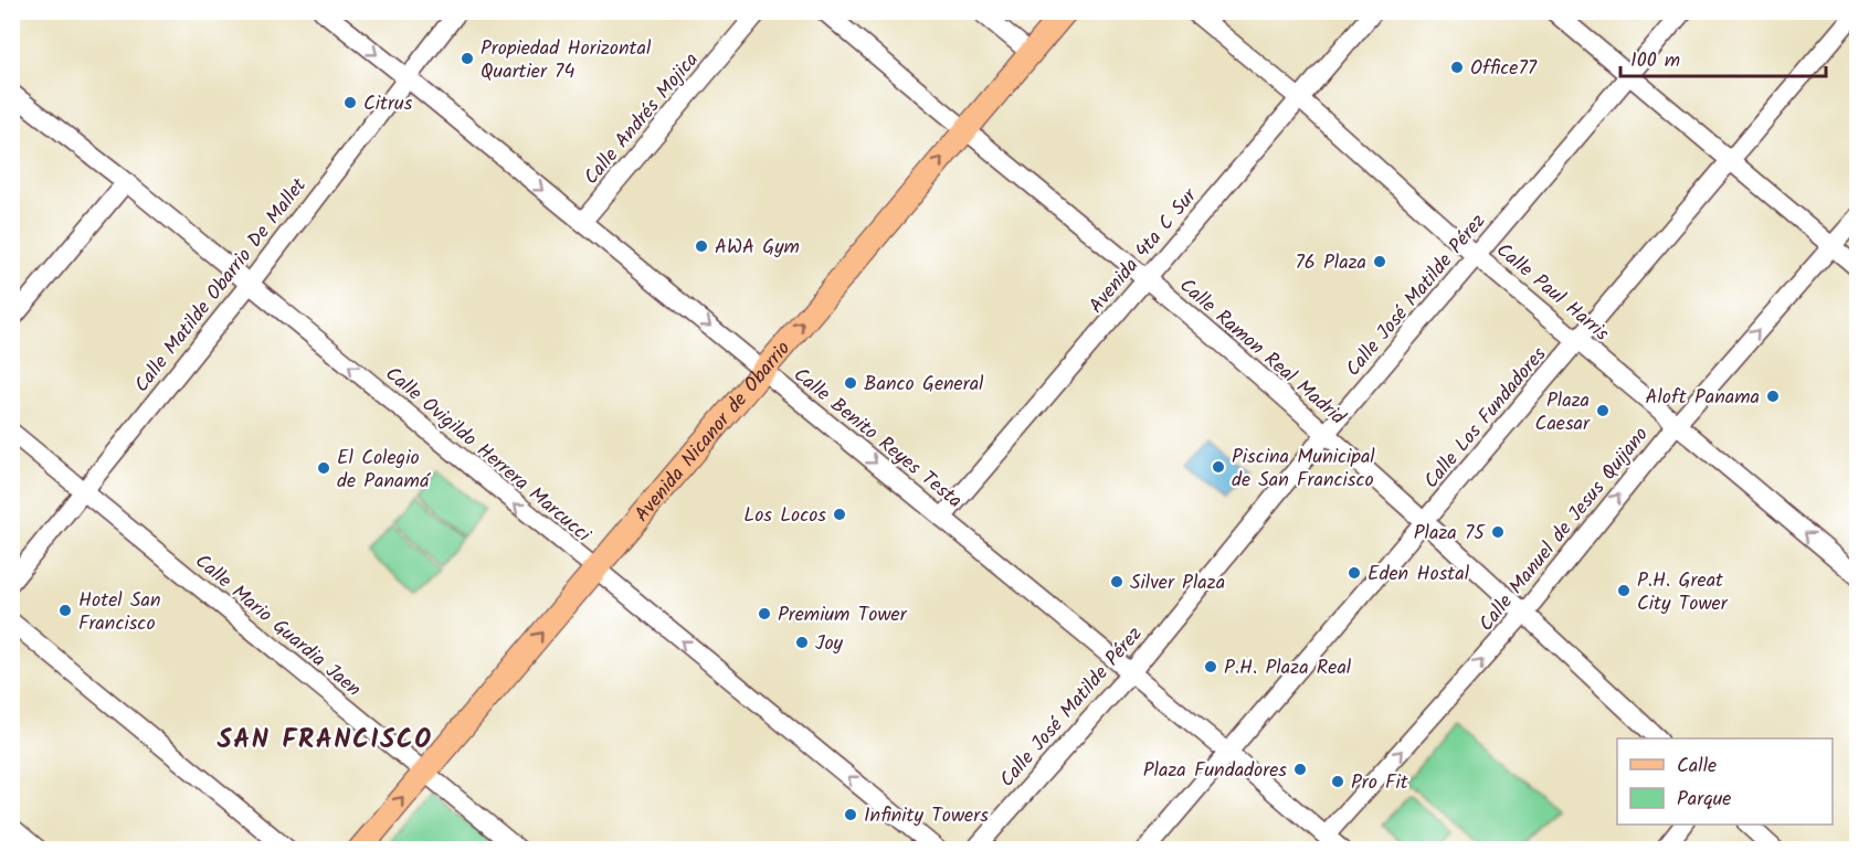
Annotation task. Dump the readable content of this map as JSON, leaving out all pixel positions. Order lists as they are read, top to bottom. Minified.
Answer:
{"streets":{"main road":["Avenida Nicanor de Obarrio"],"street":["Calle Andrés Mojica","Avenida 4ta C Sur","Calle Matilde Obarrio De Mallet","Calle Paul Harris","Calle José Matilde Pérez","Calle Ramon Real Madrid","Calle Los Fundadores","Calle Benito Reyes Testa","Calle Ovigildo Herrera Marcucci","Calle Manuel de Jesus Quijano","Calle Mario Guardia Jaen"]},"crossings":[["Calle Andrés Mojica","Calle Benito Reyes Testa"],["Avenida 4ta C Sur","Calle Paul Harris"],["Avenida 4ta C Sur","Calle Ramon Real Madrid"],["Avenida 4ta C Sur","Calle Benito Reyes Testa"],["Calle Matilde Obarrio De Mallet","Calle Benito Reyes Testa"],["Calle Matilde Obarrio De Mallet","Calle Ovigildo Herrera Marcucci"],["Calle Matilde Obarrio De Mallet","Calle Mario Guardia Jaen"],["Calle Paul Harris","Calle José Matilde Pérez"],["Calle Paul Harris","Calle Los Fundadores"],["Calle Paul Harris","Calle Manuel de Jesus Quijano"],["Calle José Matilde Pérez","Calle Ramon Real Madrid"],["Calle José Matilde Pérez","Calle Benito Reyes Testa"],["Calle Ramon Real Madrid","Calle Los Fundadores"],["Calle Ramon Real Madrid","Avenida Nicanor de Obarrio"],["Calle Ramon Real Madrid","Calle Manuel de Jesus Quijano"],["Calle Los Fundadores","Calle Benito Reyes Testa"],["Avenida Nicanor de Obarrio","Calle Benito Reyes Testa"],["Avenida Nicanor de Obarrio","Calle Ovigildo Herrera Marcucci"],["Avenida Nicanor de Obarrio","Calle Mario Guardia Jaen"],["Calle Benito Reyes Testa","Calle Manuel de Jesus Quijano"]],"one_way":["Avenida Nicanor de Obarrio","Calle Benito Reyes Testa","Calle Ovigildo Herrera Marcucci","Calle Manuel de Jesus Quijano"],"districts":["SAN FRANCISCO"],"places":["Propiedad Horizontal Quartier 74","Office77","Citrus","AWA Gym","76 Plaza","Banco General","Aloft Panama","Plaza Caesar","Piscina Municipal de San Francisco","El Colegio de Panamá","Los Locos","Plaza 75","Eden Hostal","Silver Plaza","P.H. Great City Tower","Hotel San Francisco","Premium Tower","Joy","P.H. Plaza Real","Plaza Fundadores","Pro Fit","Infinity Towers"],"legend":["Calle","Parque"],"scale_bar":"100 m"}
